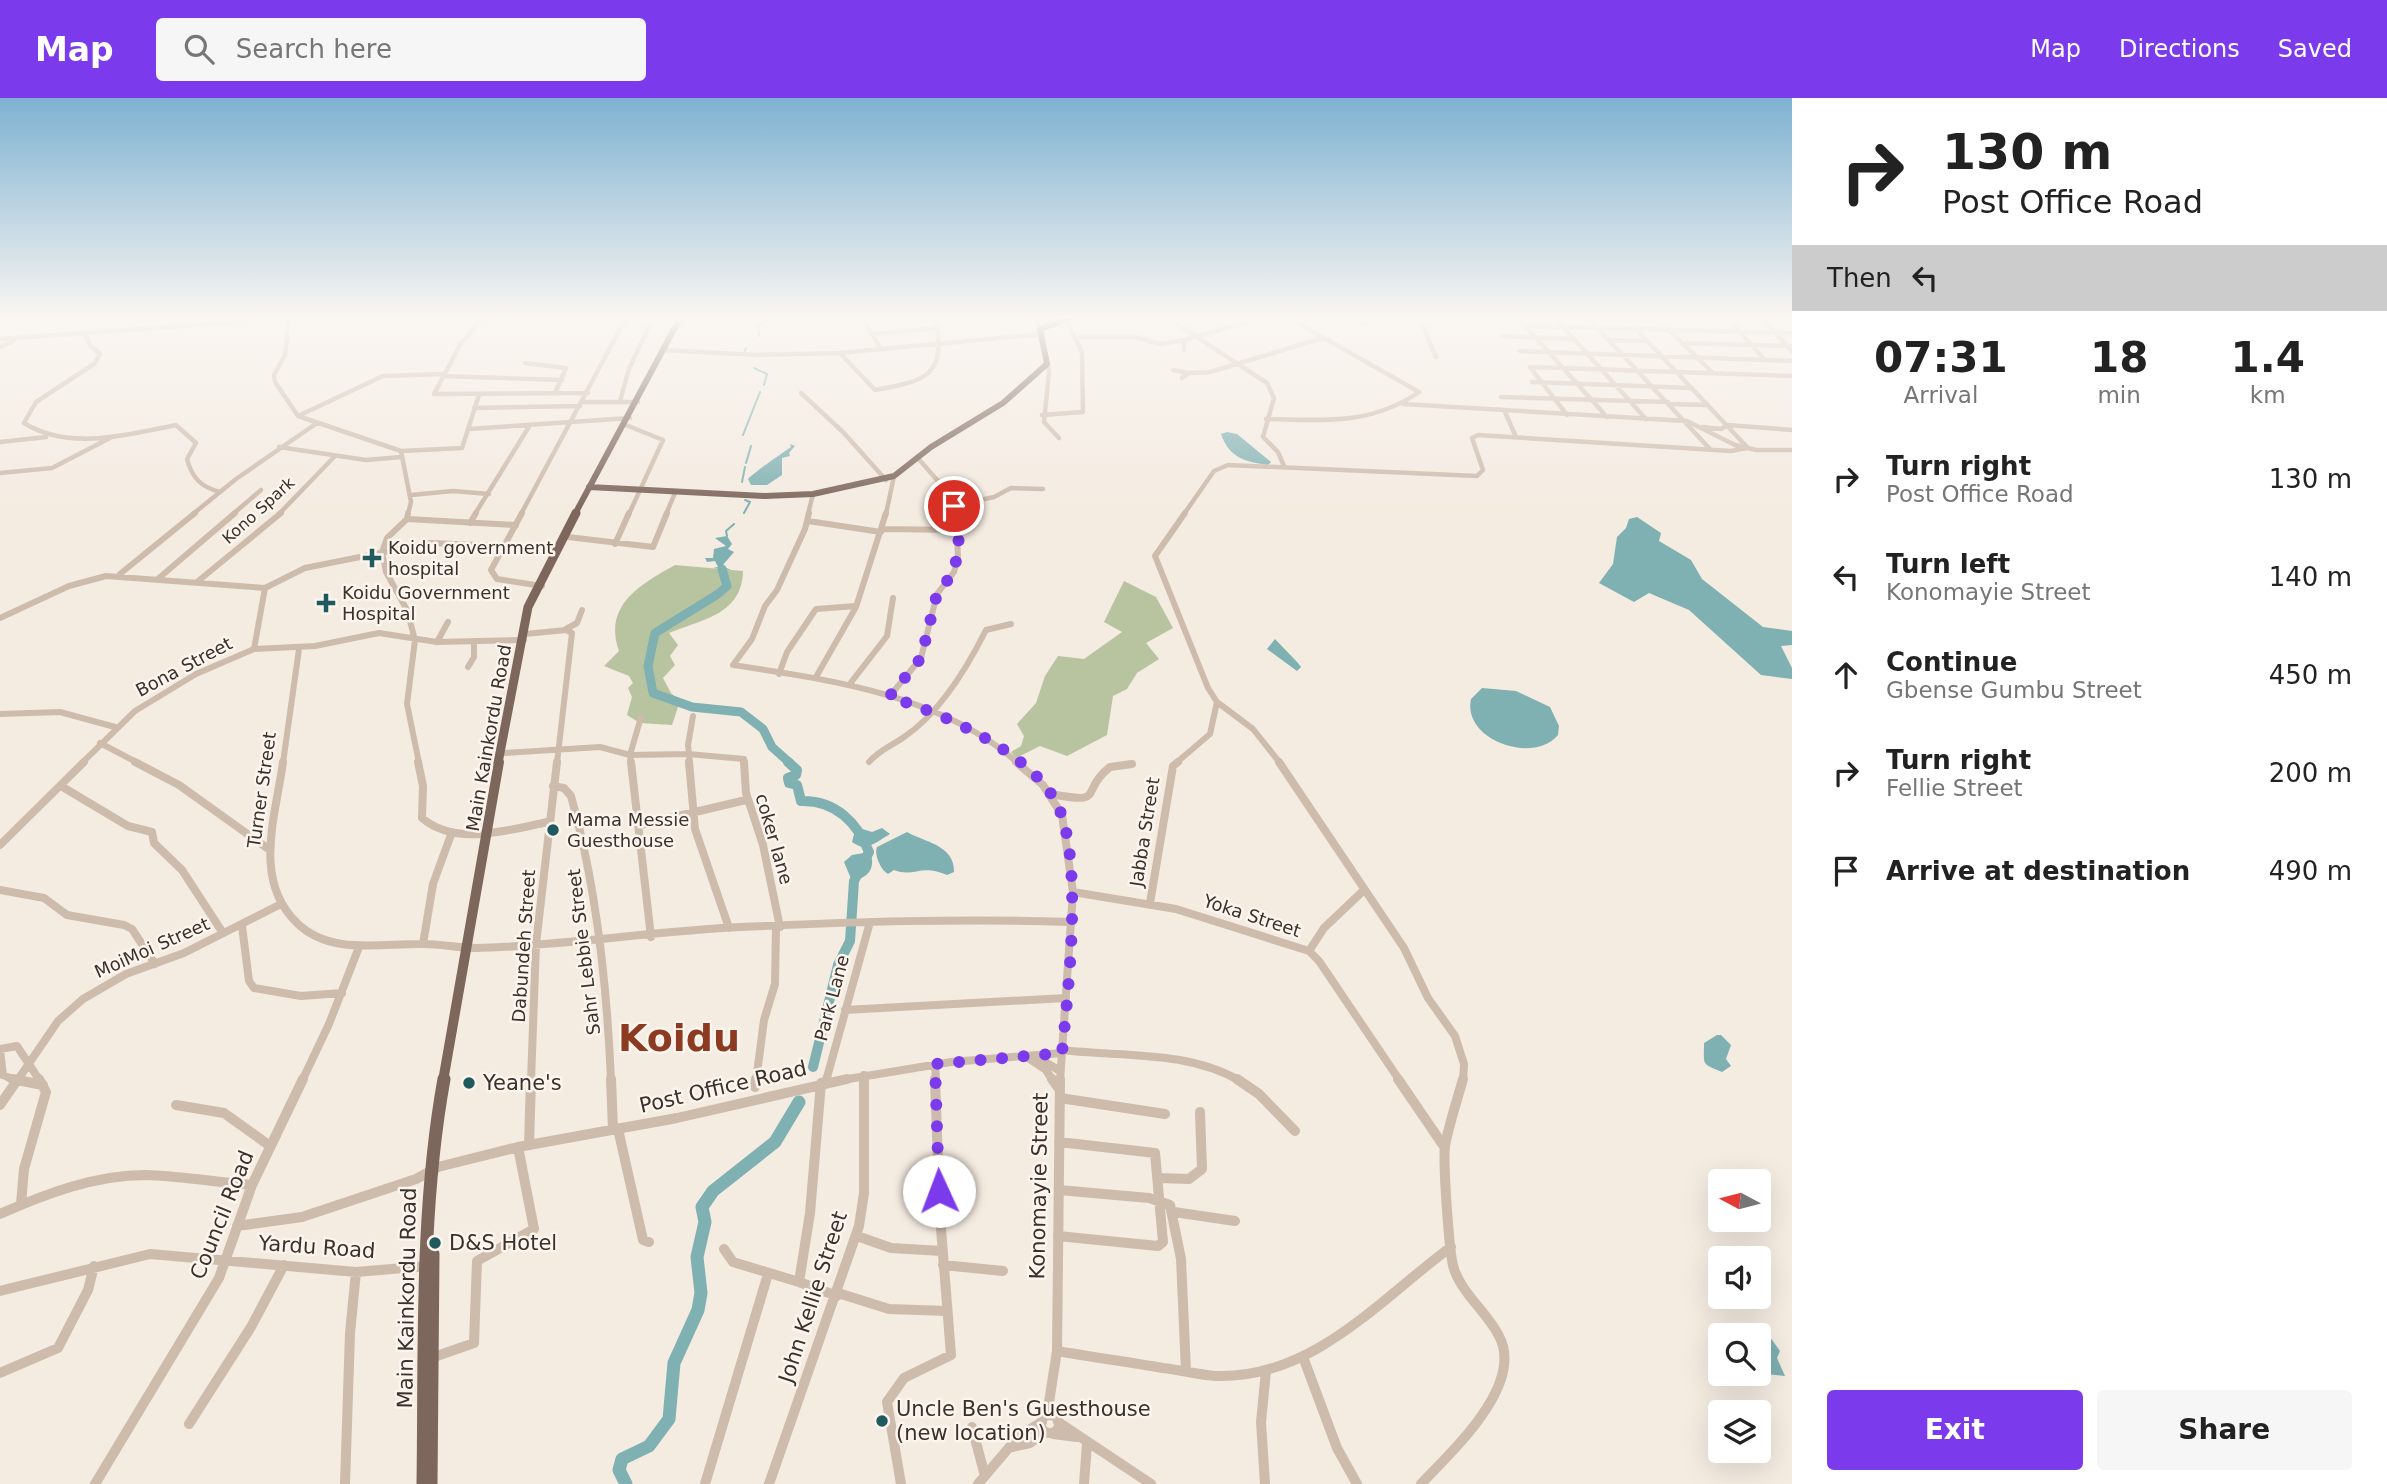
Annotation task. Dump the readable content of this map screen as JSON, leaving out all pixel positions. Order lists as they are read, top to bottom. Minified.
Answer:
{"streets":{"main road":["Main Kainkordu Road"],"street":["Kono Spark","Bona Street","Turner Street","Jabba Street","coker lane","Yoka Street","Dabundeh Street","MoiMoi Street","Sahr Lebbie Street","Park Lane","Post Office Road","Konomayie Street","Council Road","Yardu Road","John Kellie Street"]},"crossings":[["Bona Street","Main Kainkordu Road"],["Bona Street","Turner Street"],["Bona Street","Dabundeh Street"],["Main Kainkordu Road","Turner Street"],["Main Kainkordu Road","Dabundeh Street"],["Main Kainkordu Road","Post Office Road"],["Main Kainkordu Road","Yardu Road"],["Turner Street","MoiMoi Street"],["Turner Street","Council Road"],["Jabba Street","Yoka Street"],["Yoka Street","Konomayie Street"],["Dabundeh Street","Sahr Lebbie Street"],["Dabundeh Street","Post Office Road"],["Sahr Lebbie Street","Post Office Road"],["Park Lane","Post Office Road"],["Post Office Road","Konomayie Street"],["Post Office Road","Council Road"],["Post Office Road","John Kellie Street"],["Council Road","Yardu Road"]],"districts":["Koidu"],"places":{"health":["Koidu government hospital","Koidu Government Hospital"],"other":["Mama Messie Guesthouse","Yeane's","D&S Hotel","Uncle Ben's Guesthouse (new location)"]},"north":"left","page":{"header":"Map","search":"Search here","nav":["Map","Directions","Saved"],"turn":["130 m","Post Office Road"],"then":"Then","eta":["07:31","Arrival","18","min","1.4","km"],"list":[{"name":"Turn right","note":"Post Office Road","value":"130 m"},{"name":"Turn left","note":"Konomayie Street","value":"140 m"},{"name":"Continue","note":"Gbense Gumbu Street","value":"450 m"},{"name":"Turn right","note":"Fellie Street","value":"200 m"},{"name":"Arrive at destination","value":"490 m"}],"buttons":["Exit","Share"]}}
